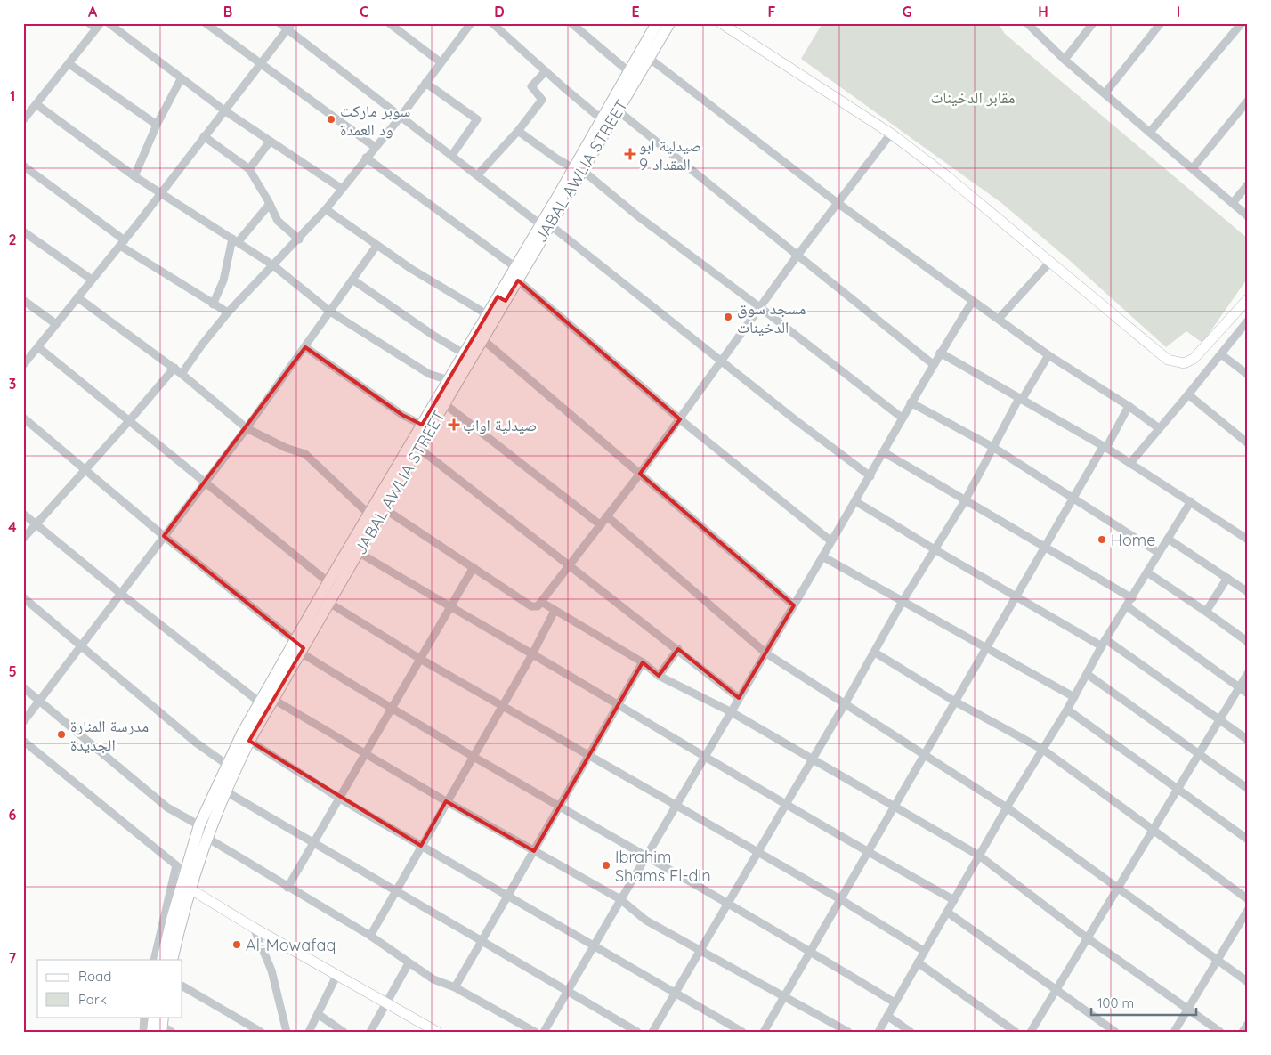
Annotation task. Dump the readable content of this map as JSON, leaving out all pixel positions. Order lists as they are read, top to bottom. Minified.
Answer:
{"streets":{"main road":["JABAL AWLIA STREET"]},"parks":["مقابر الدخينات"],"places":{"other":["سوبر ماركت ود العمدة","مسجد سوق الدخينات","Home","مدرسة المنارة الجديدة","Ibrahim Shams El-din","Al-Mowafaq"],"health":["صيدلية ابو المقداد 9","صيدلية اواب"]},"legend":["Road","Park"],"scale_bar":"100 m","grid":{"columns":["A","B","C","D","E","F","G","H","I"],"rows":["1","2","3","4","5","6","7"]}}
